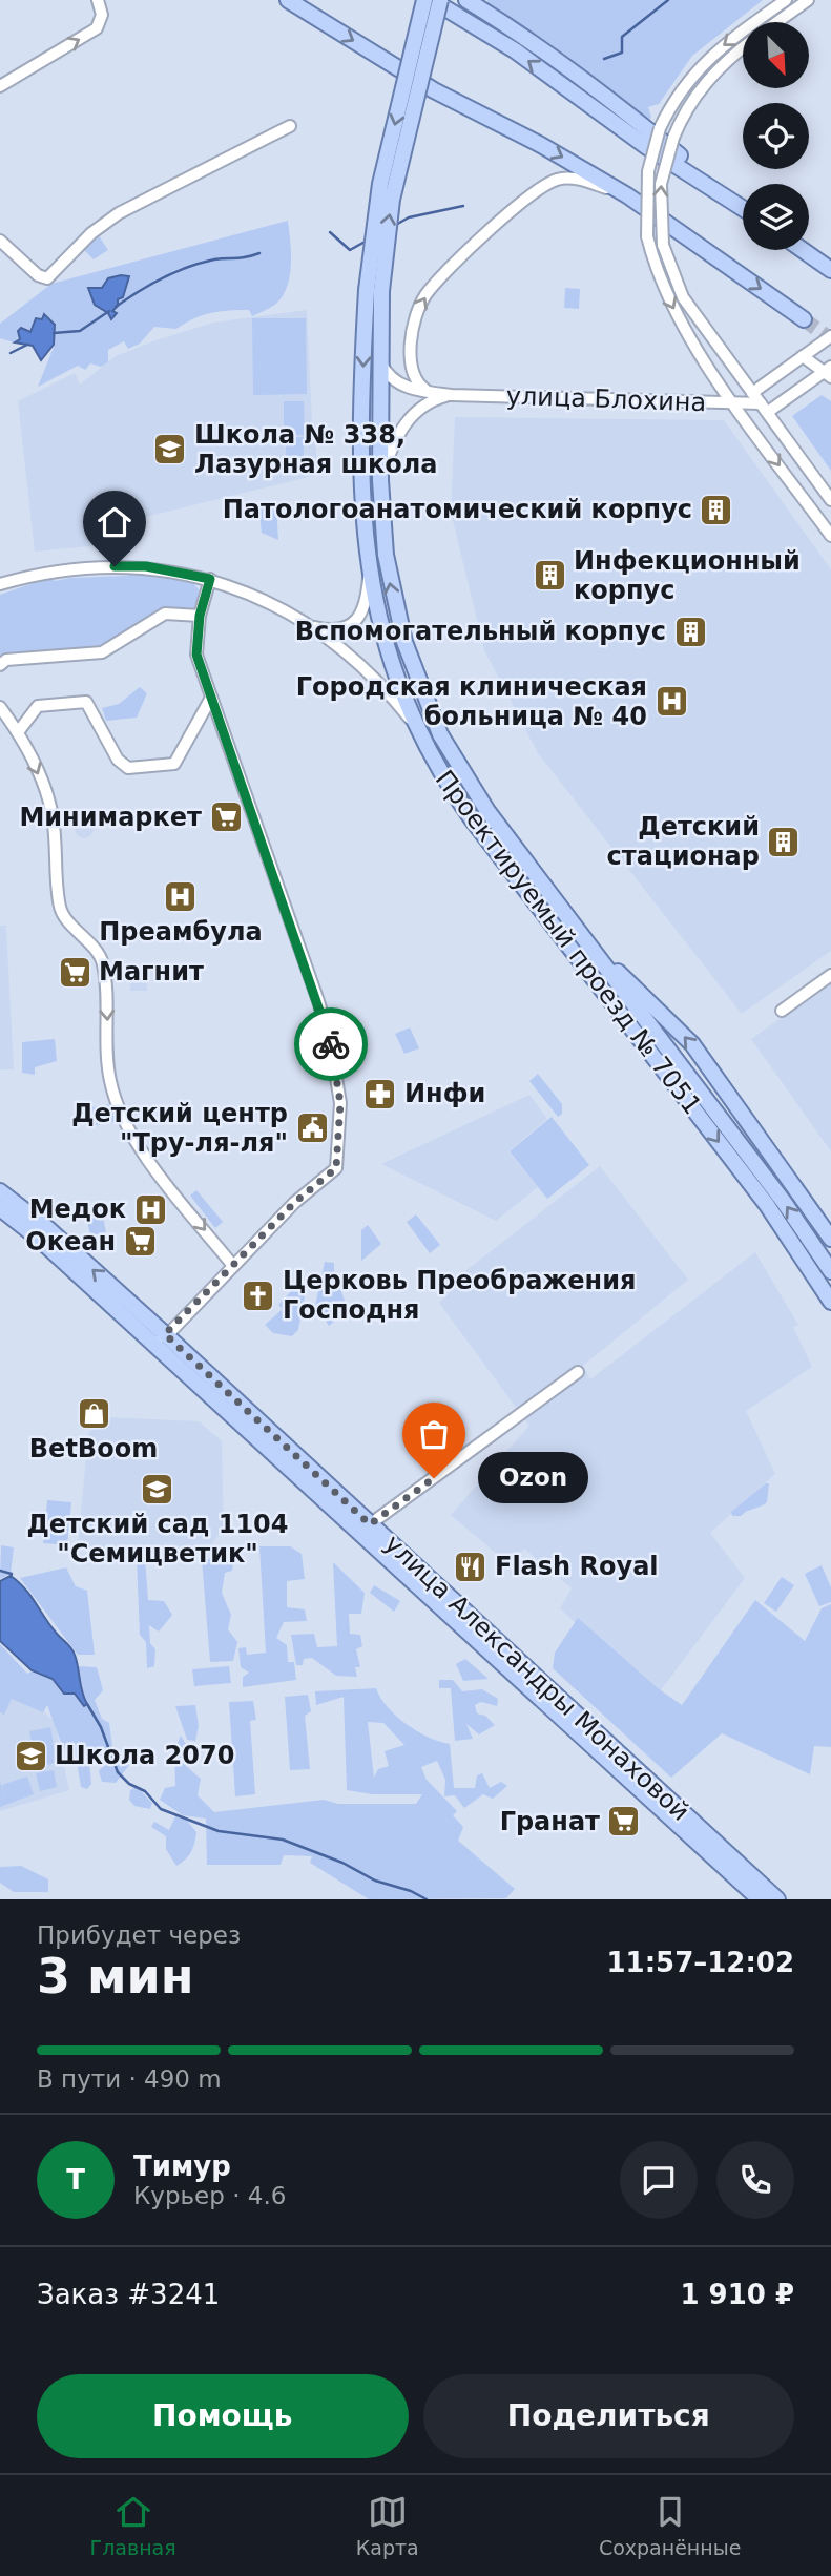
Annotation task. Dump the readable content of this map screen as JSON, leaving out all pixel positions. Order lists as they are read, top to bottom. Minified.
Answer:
{"streets":{"main road":["Проектируемый проезд № 7051","улица Александры Монаховой"],"street":["улица Блохина"]},"crossings":[["улица Блохина","Проектируемый проезд № 7051"]],"places":{"school or university":["Школа № 338, Лазурная школа","Детский сад 1104 \"Семицветик\"","Школа 2070"],"building":["Патологоанатомический корпус","Инфекционный корпус","Вспомогательный корпус","Детский стационар"],"hospital":["Городская клиническая больница № 40","Преамбула","Медок"],"supermarket":["Минимаркет","Магнит","Океан","Гранат"],"pharmacy":["Инфи"],"public building":["Детский центр \"Тру-ля-ля\""],"church":["Церковь Преображения Господня"],"shop":["BetBoom"],"other":["Ozon"],"restaurant":["Flash Royal"]},"north":"bottom right","page":{"bubble":"Ozon","heading":["3 мин","Прибудет через","11:57–12:02"],"panel":["Тимур","Курьер · 4.6","Заказ #3241","1 910 ₽"],"bar":"В пути · 490 m","round":"Т","buttons":["Помощь","Поделиться"],"tabs":["Главная","Карта","Сохранённые"]}}
